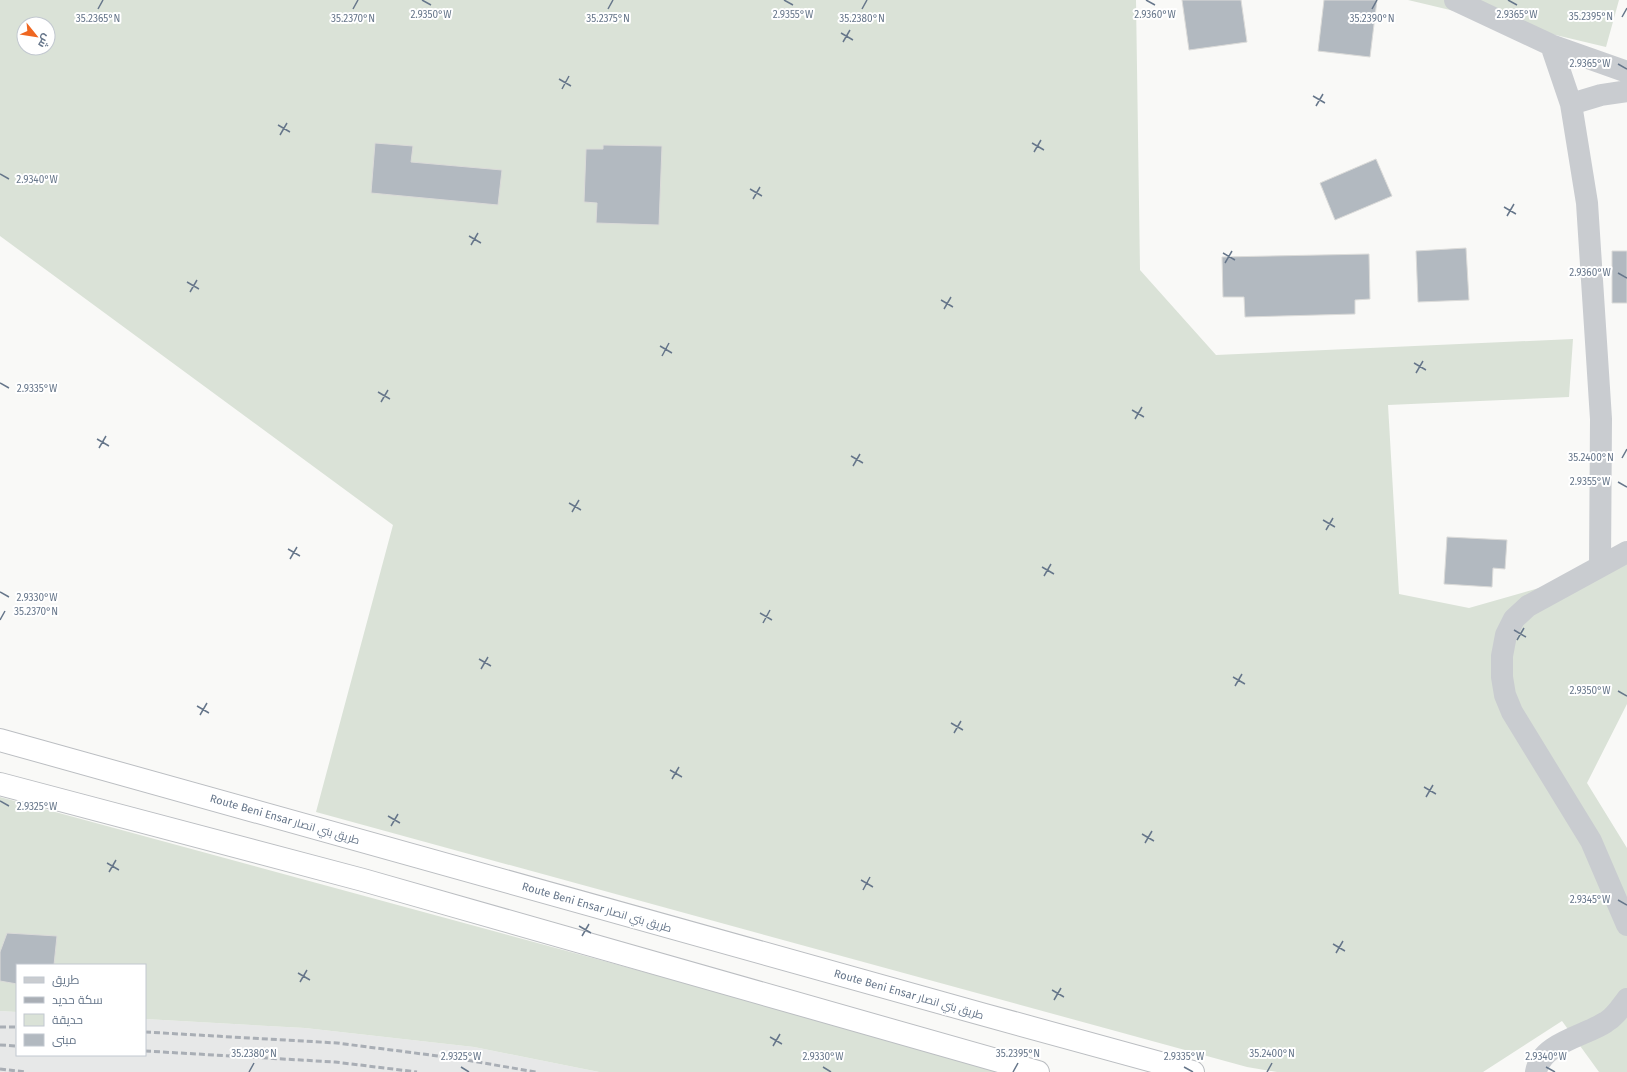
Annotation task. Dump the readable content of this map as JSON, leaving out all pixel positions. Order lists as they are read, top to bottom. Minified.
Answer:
{"streets":{"highway":["Route Beni Ensar طريق بني انصار"]},"legend":["طريق","سكة حديد","حديقة","مبنى"],"north":"bottom right","coordinates":["2.9365°W","2.9350°W","2.9355°W","2.9360°W","35.2395°N","35.2365°N","35.2370°N","35.2375°N","35.2380°N","35.2390°N","2.9340°W","2.9335°W","35.2400°N","2.9330°W","2.9325°W","2.9345°W"]}
